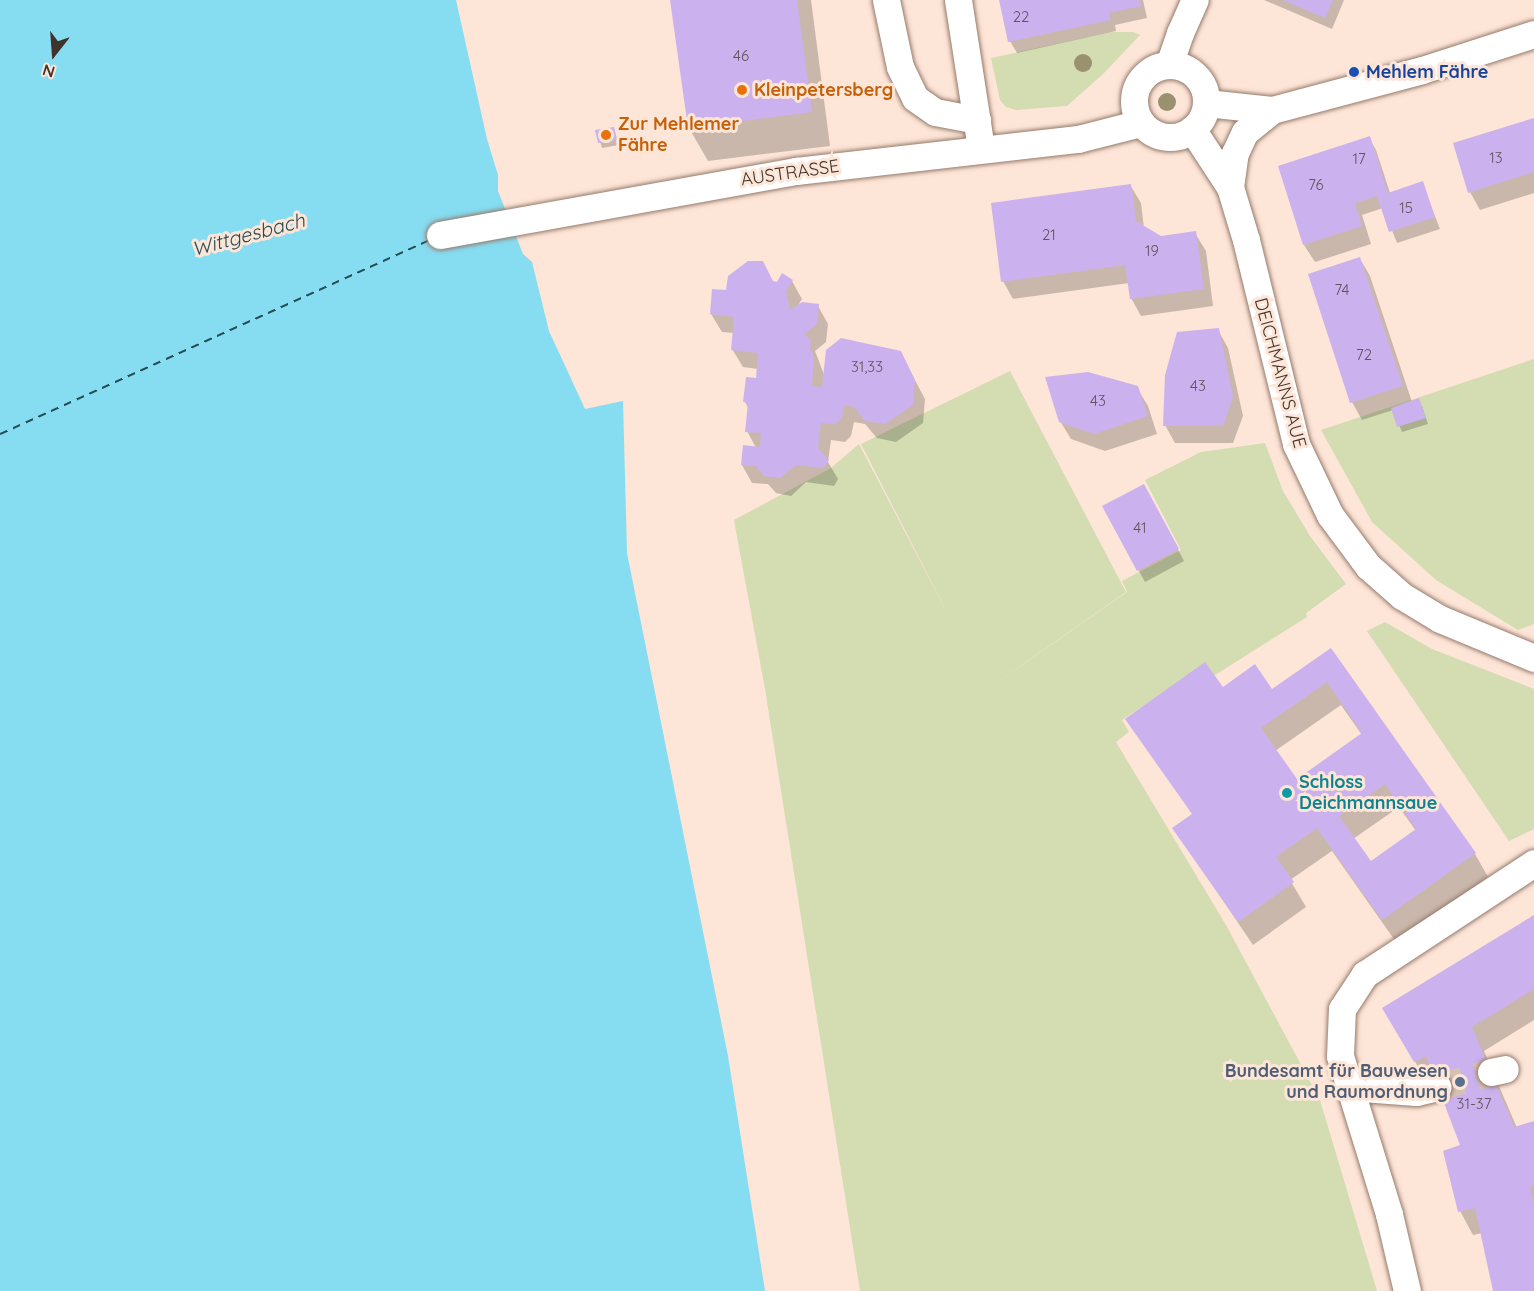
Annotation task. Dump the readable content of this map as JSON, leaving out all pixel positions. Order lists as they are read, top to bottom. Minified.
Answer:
{"streets":{"street":["AUSTRASSE","DEICHMANNS AUE"]},"crossings":[["AUSTRASSE","DEICHMANNS AUE"]],"water":["Wittgesbach"],"places":["Mehlem Fähre","Kleinpetersberg","Zur Mehlemer Fähre","Schloss Deichmannsaue","Bundesamt für Bauwesen und Raumordnung"],"house_numbers":["22","46","13","17","76","15","21","19","74","72","31,33","43","43","41","31-37"],"north":"bottom"}
